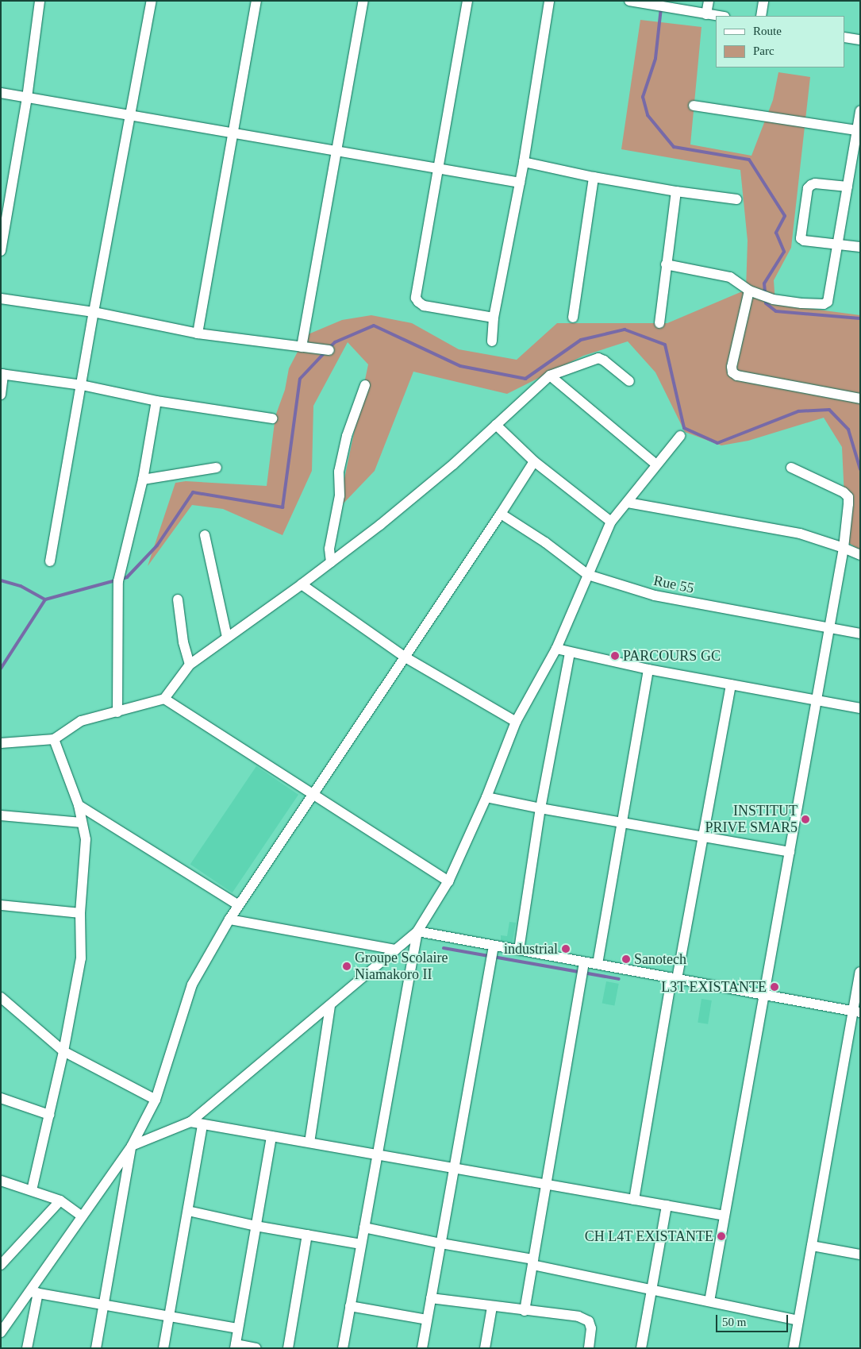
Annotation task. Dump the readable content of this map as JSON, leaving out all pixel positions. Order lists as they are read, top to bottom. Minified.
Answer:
{"streets":{"street":["Rue 55"]},"places":["PARCOURS GC","INSTITUT PRIVE SMAR5","industrial","Sanotech","Groupe Scolaire Niamakoro II","L3T EXISTANTE","CH L4T EXISTANTE"],"legend":["Route","Parc"],"scale_bar":"50 m"}
